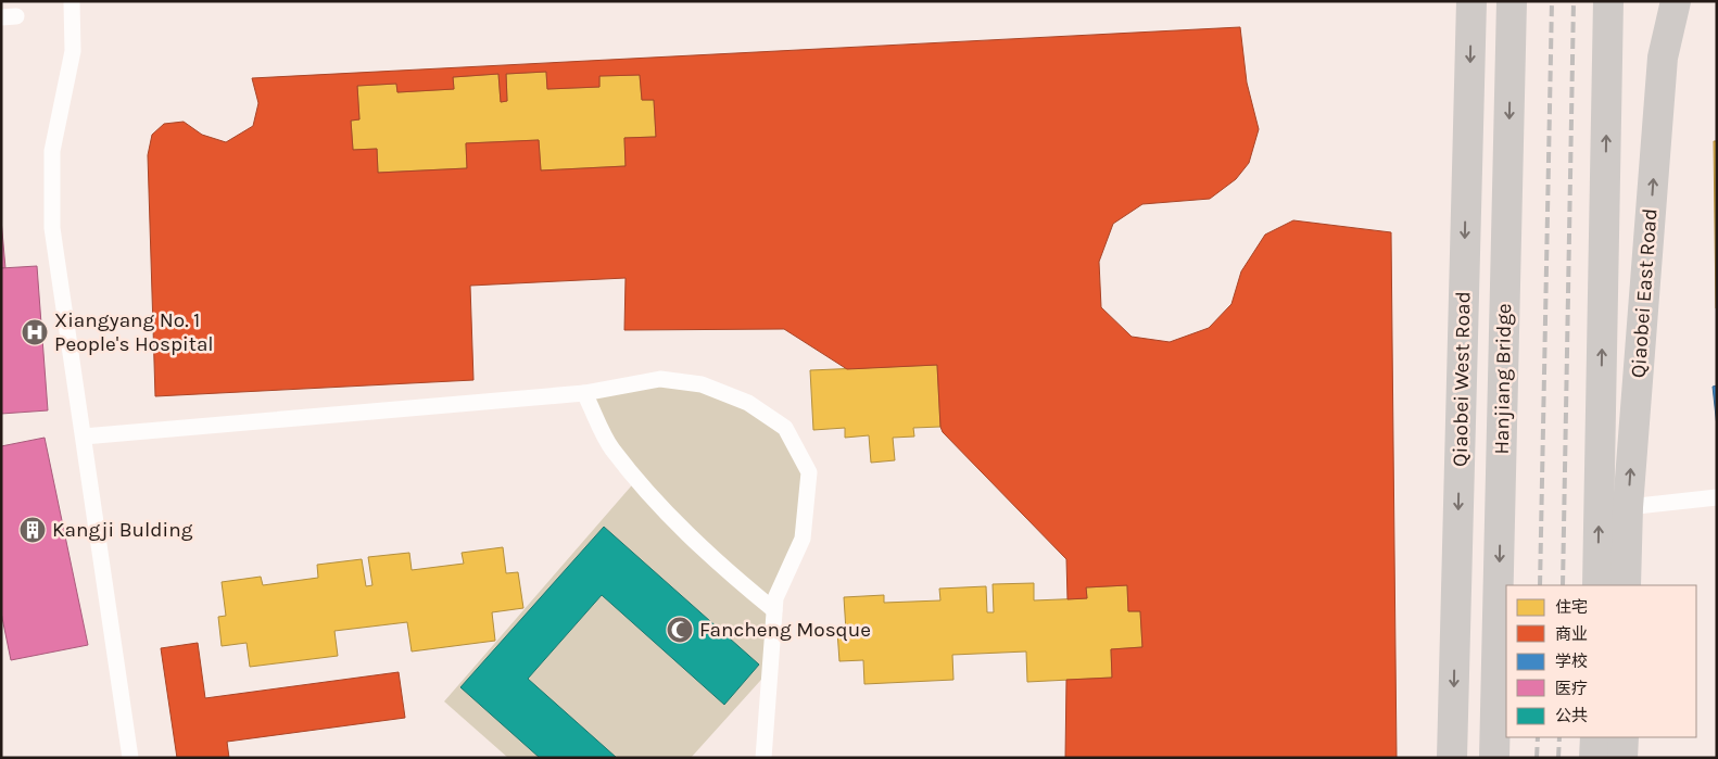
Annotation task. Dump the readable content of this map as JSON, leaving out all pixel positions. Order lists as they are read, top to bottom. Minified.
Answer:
{"streets":{"street":["Qiaobei East Road","Qiaobei West Road","Hanjiang Bridge"]},"places":{"hospital":["Xiangyang No. 1 People's Hospital"],"building":["Kangji Bulding"],"mosque":["Fancheng Mosque"]},"legend":["住宅","商业","学校","医疗","公共"]}
